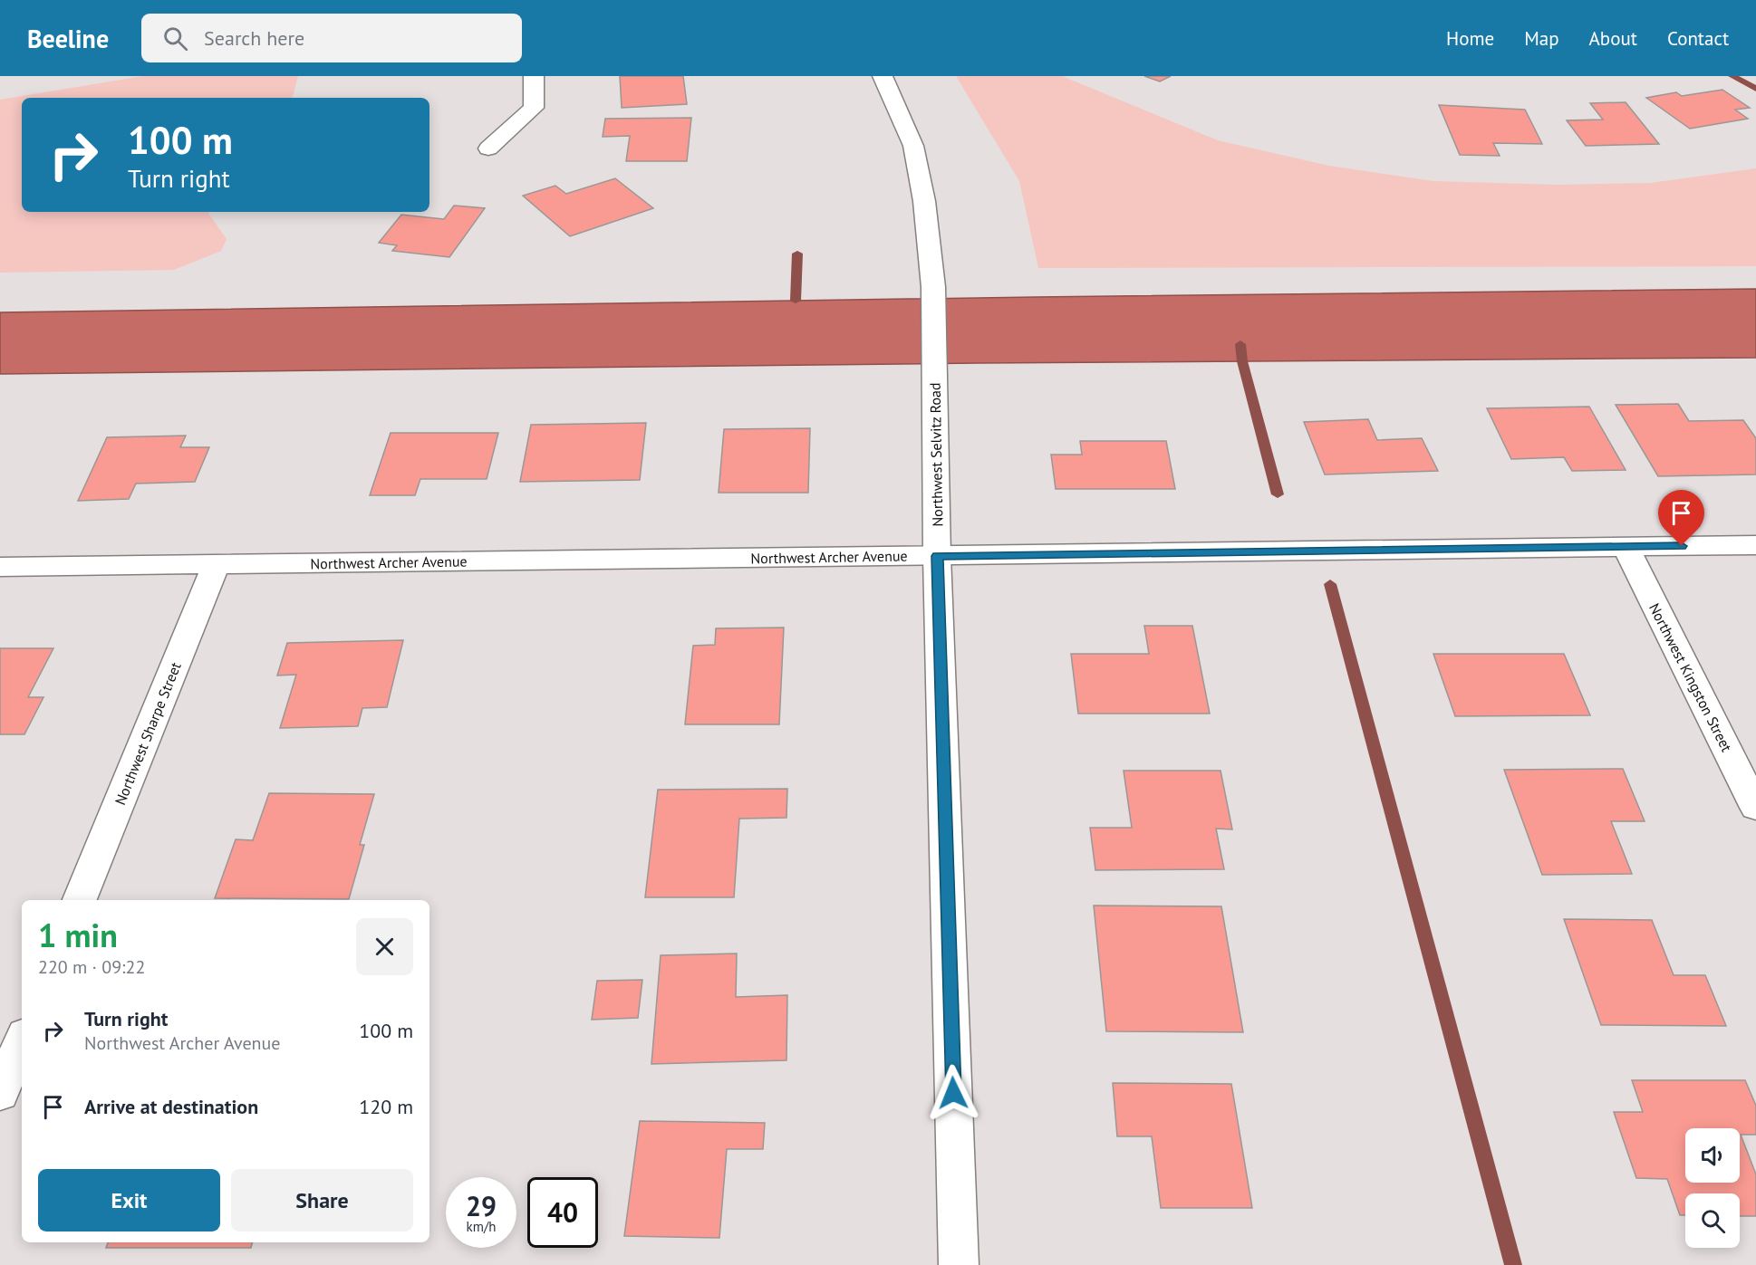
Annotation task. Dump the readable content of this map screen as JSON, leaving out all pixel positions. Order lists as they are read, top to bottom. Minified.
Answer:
{"streets":{"street":["Northwest Selvitz Road","Northwest Archer Avenue","Northwest Kingston Street","Northwest Sharpe Street"]},"crossings":[["Northwest Selvitz Road","Northwest Archer Avenue"],["Northwest Archer Avenue","Northwest Kingston Street"],["Northwest Archer Avenue","Northwest Sharpe Street"]],"page":{"header":"Beeline","search":"Search here","nav":["Home","Map","About","Contact"],"turn":["100 m","Turn right"],"heading":["1 min","220 m · 09:22"],"list":[{"name":"Turn right","note":"Northwest Archer Avenue","value":"100 m"},{"name":"Arrive at destination","value":"120 m"}],"buttons":["Exit","Share"],"speed":"29 km/h","limit":"40"}}
